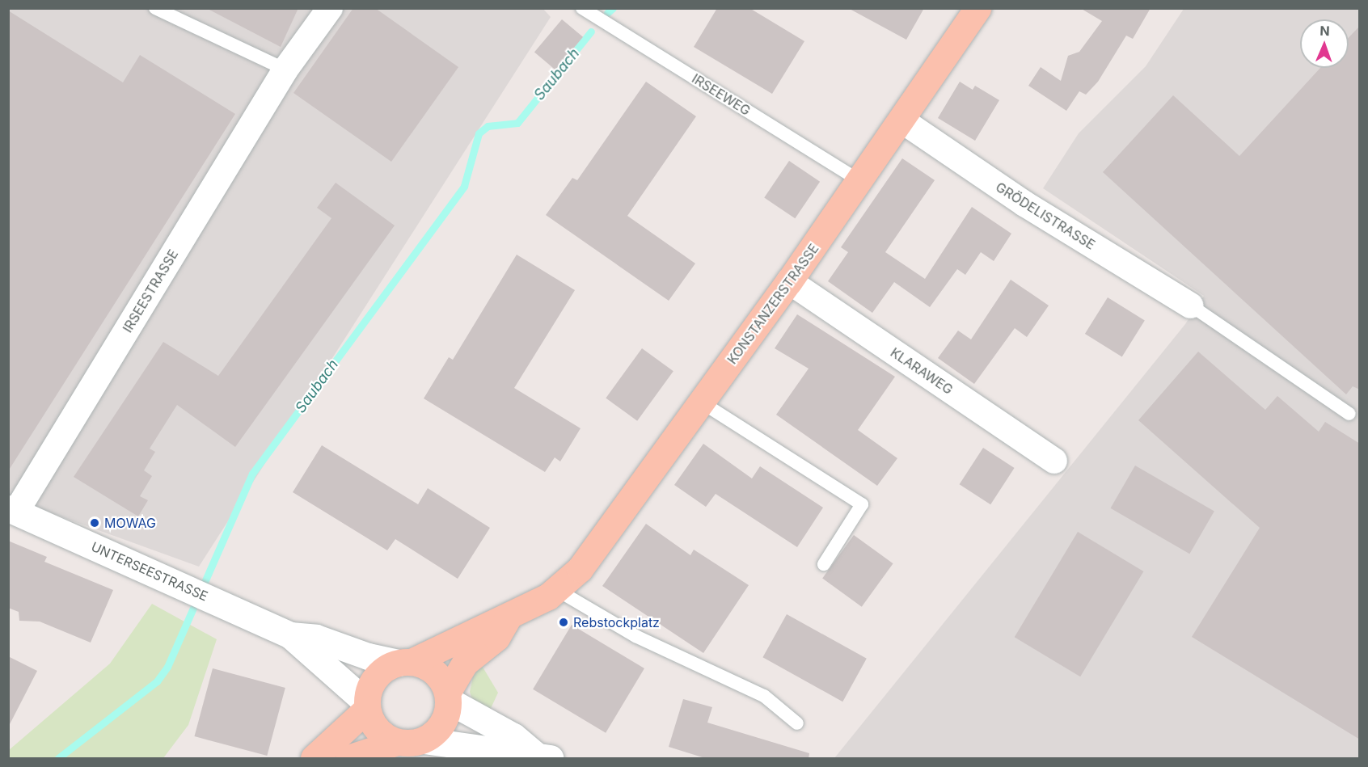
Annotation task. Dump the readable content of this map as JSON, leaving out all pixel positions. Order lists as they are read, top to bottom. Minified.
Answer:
{"streets":{"main road":["KONSTANZERSTRASSE"],"street":["GRÖDELISTRASSE","IRSEESTRASSE","KLARAWEG","UNTERSEESTRASSE"],"lane":["IRSEEWEG"]},"crossings":[["IRSEEWEG","KONSTANZERSTRASSE"],["GRÖDELISTRASSE","KONSTANZERSTRASSE"],["IRSEESTRASSE","UNTERSEESTRASSE"],["KONSTANZERSTRASSE","KLARAWEG"],["KONSTANZERSTRASSE","UNTERSEESTRASSE"]],"water":["Saubach"],"places":["MOWAG","Rebstockplatz"],"north":"top"}
